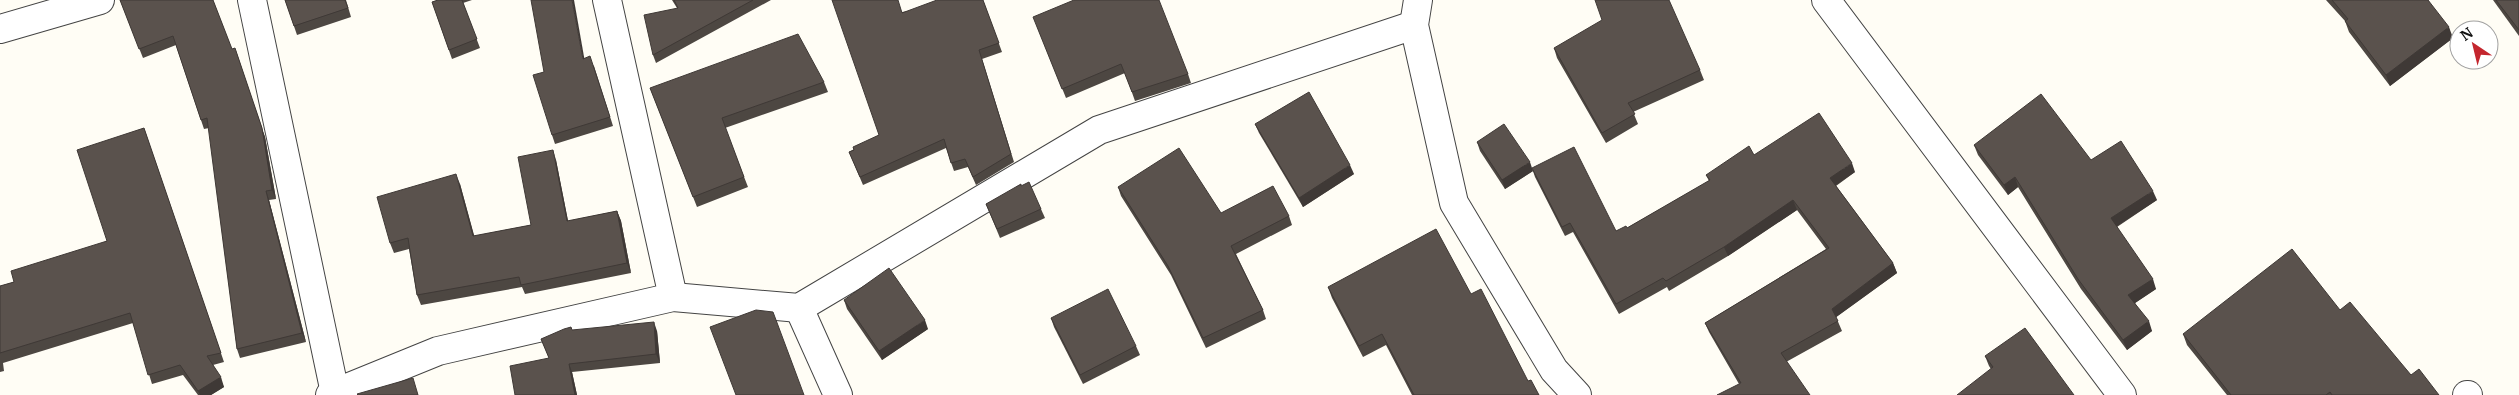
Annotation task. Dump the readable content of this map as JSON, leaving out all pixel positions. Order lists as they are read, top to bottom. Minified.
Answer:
{"north":"top left"}
